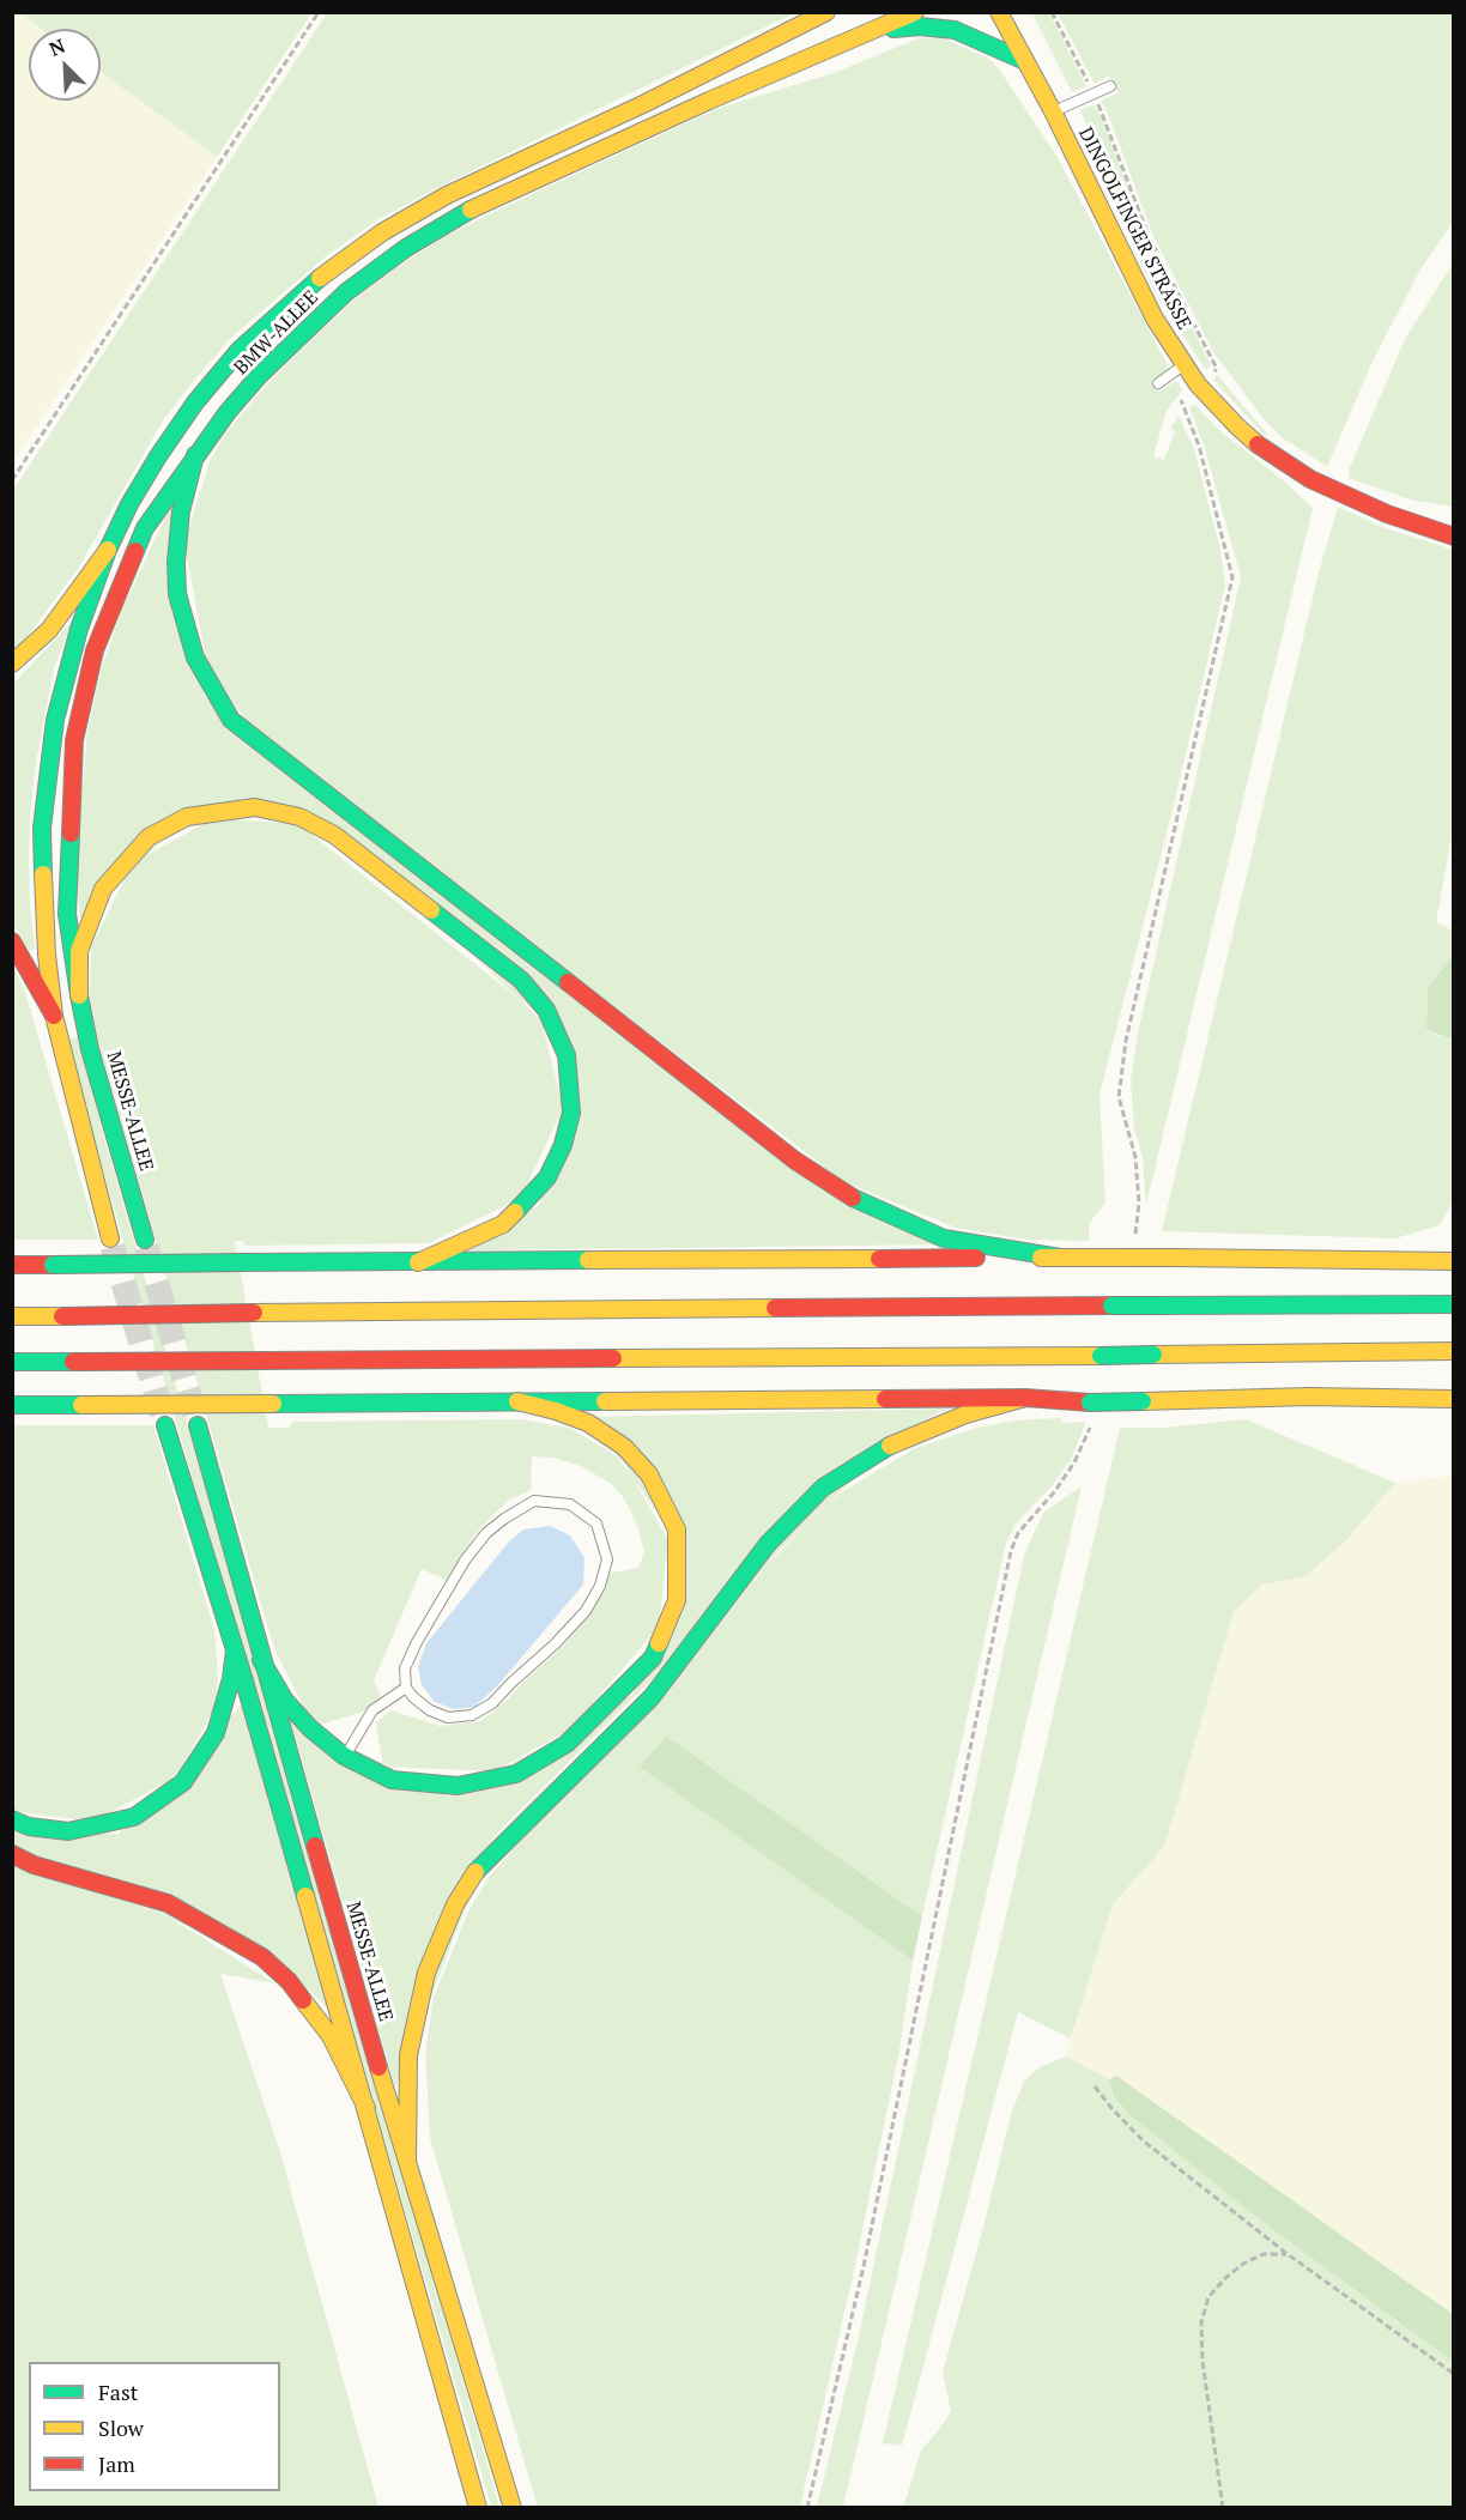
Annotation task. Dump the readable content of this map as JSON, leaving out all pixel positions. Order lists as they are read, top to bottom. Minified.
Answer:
{"streets":{"main road":["DINGOLFINGER STRASSE","BMW-ALLEE","MESSE-ALLEE"]},"crossings":[["BMW-ALLEE","MESSE-ALLEE"]],"legend":["Fast","Slow","Jam"],"north":"top left"}
